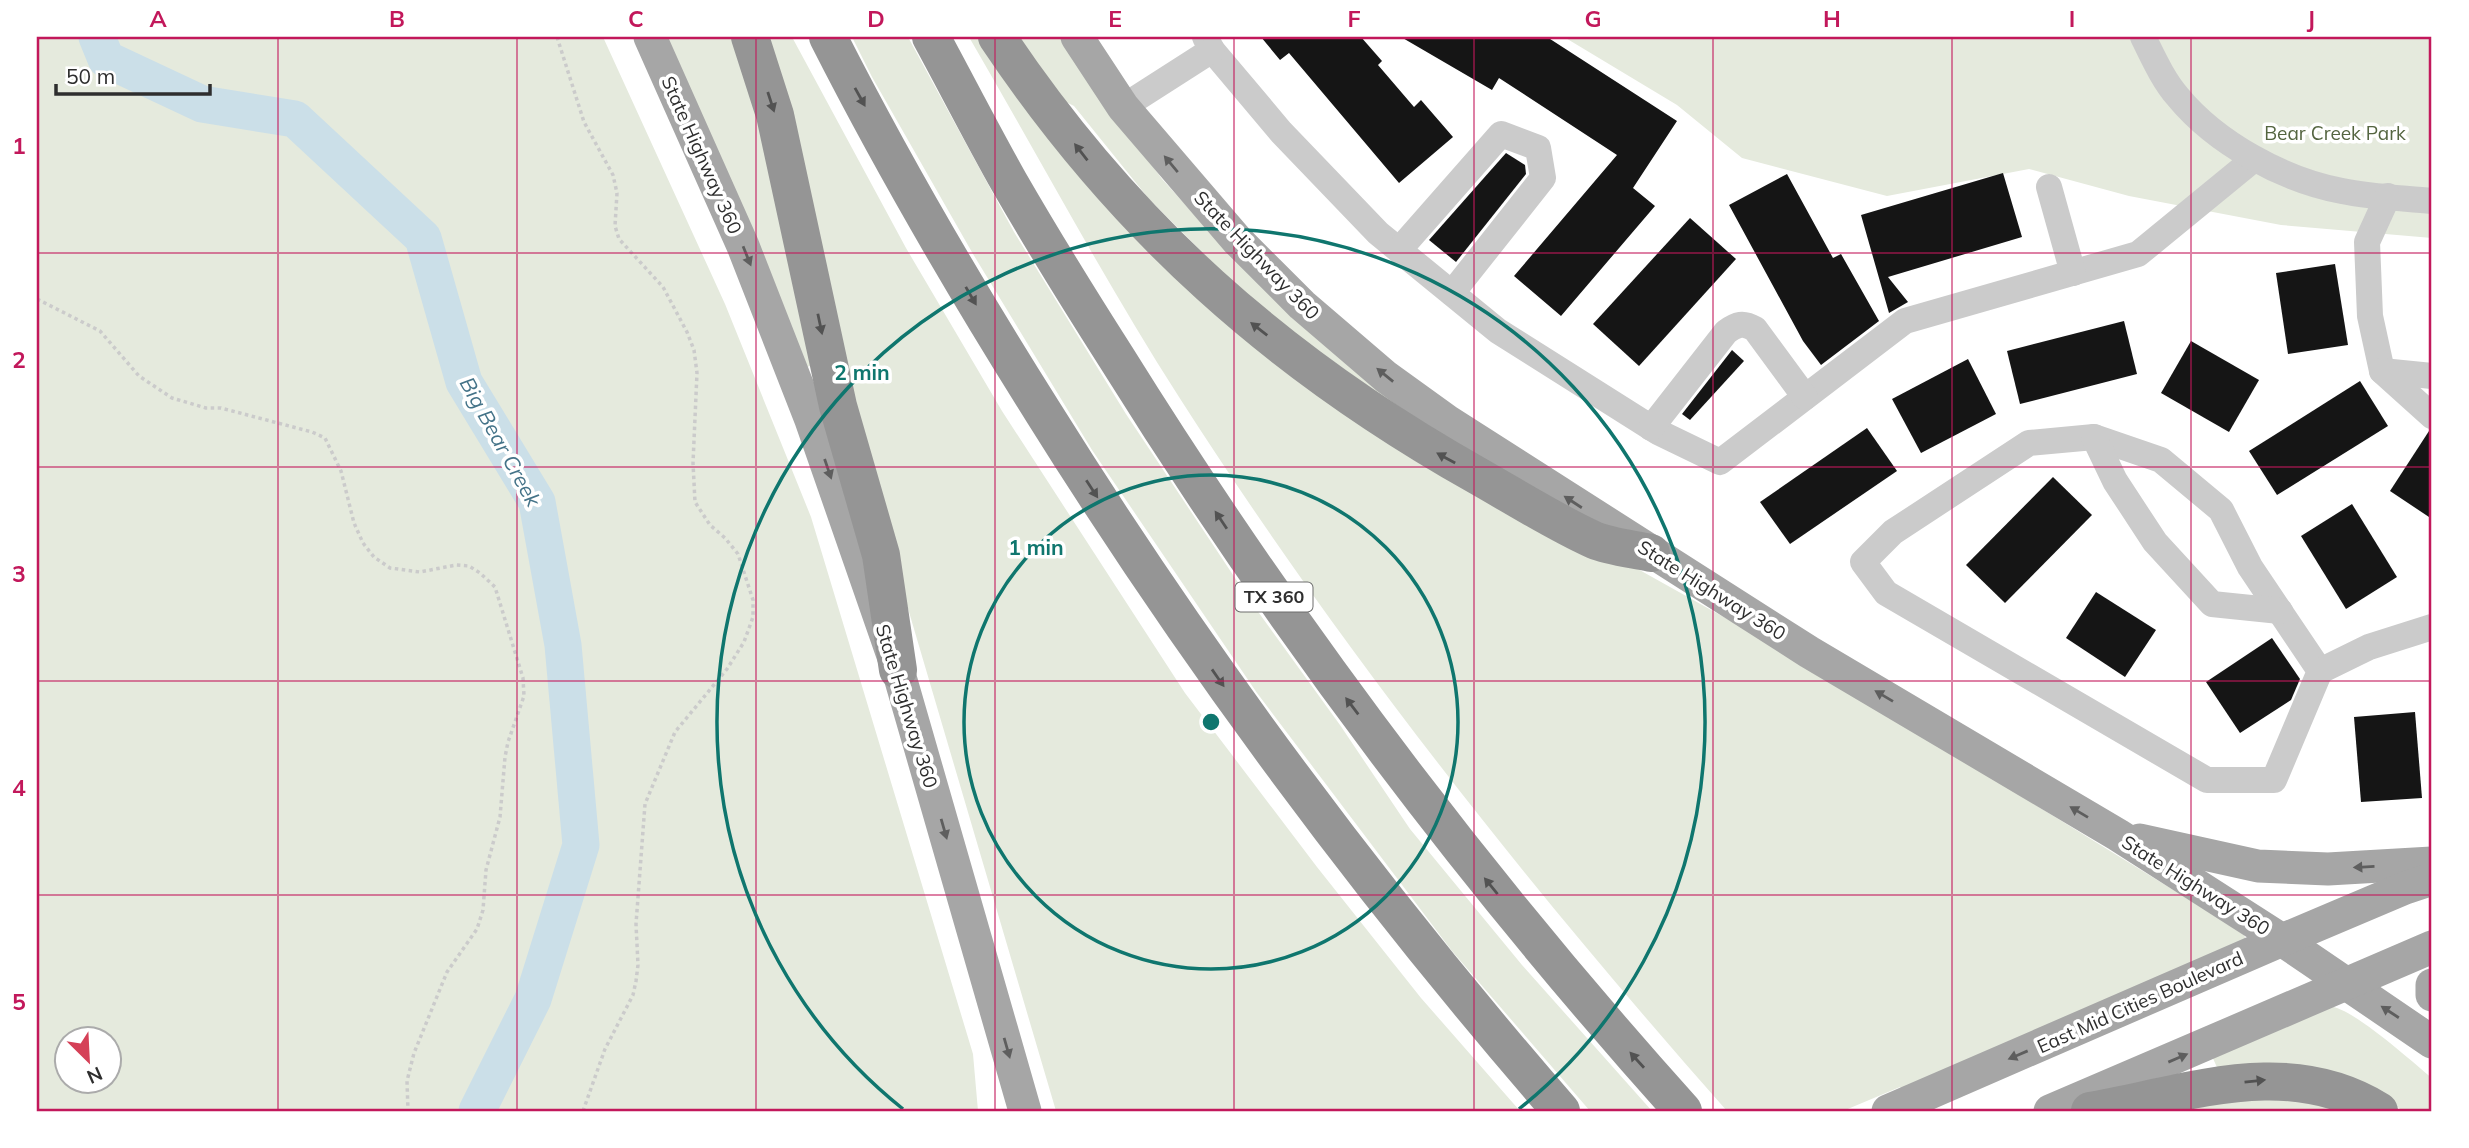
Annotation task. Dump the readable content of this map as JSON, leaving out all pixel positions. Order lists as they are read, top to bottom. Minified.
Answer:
{"streets":{"highway":["TX 360"],"main road":["State Highway 360","East Mid Cities Boulevard"]},"crossings":[["State Highway 360","East Mid Cities Boulevard"]],"water":["Big Bear Creek"],"parks":["Bear Creek Park"],"scale_bar":"50 m","north":"bottom right","grid":{"columns":["A","B","C","D","E","F","G","H","I","J"],"rows":["1","2","3","4","5"]},"rings":["2 min","1 min"]}
